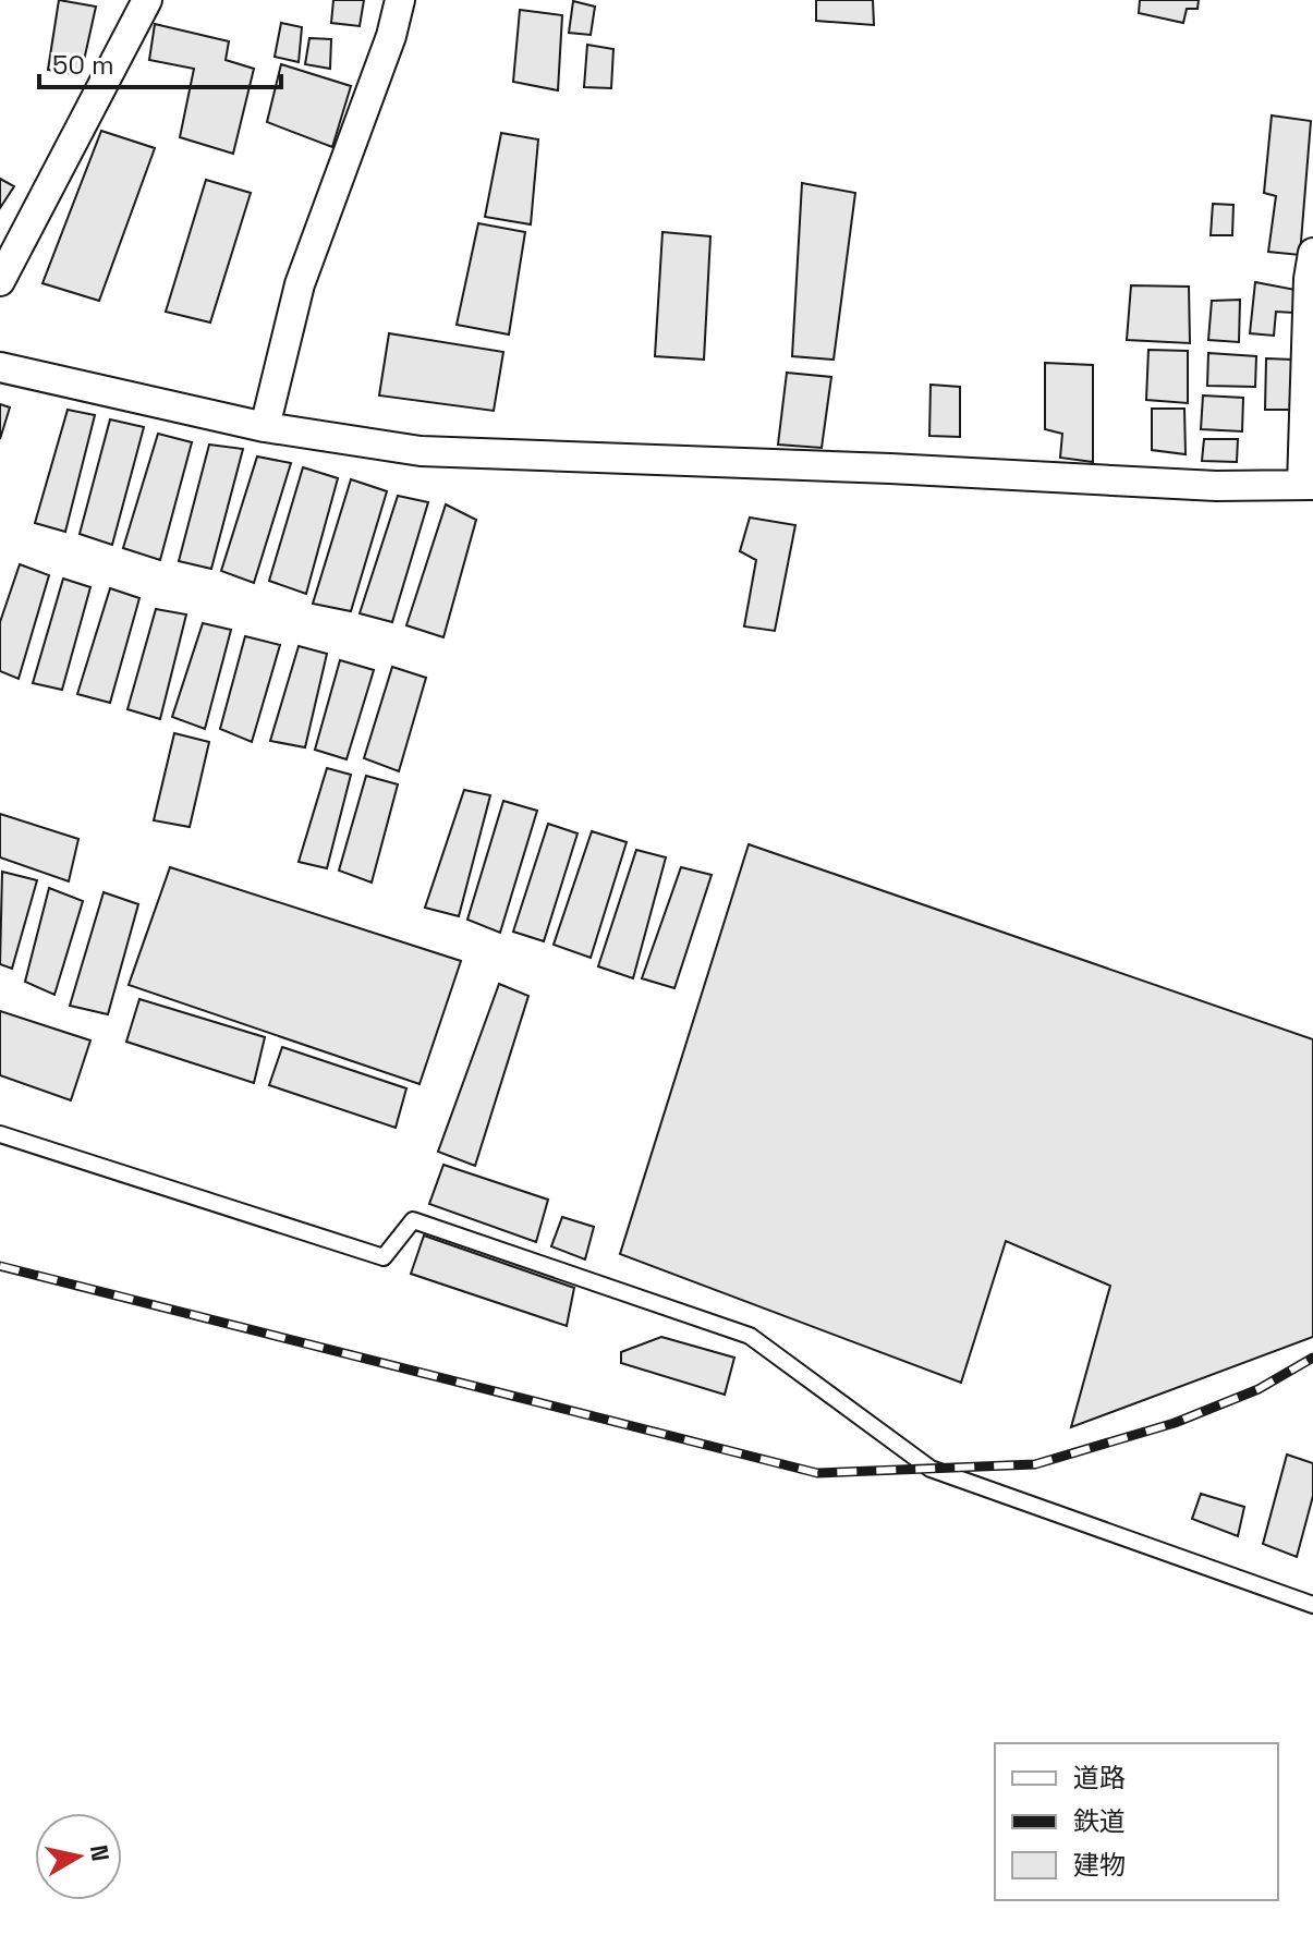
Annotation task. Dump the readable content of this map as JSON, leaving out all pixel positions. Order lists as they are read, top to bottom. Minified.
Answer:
{"legend":["道路","鉄道","建物"],"scale_bar":"50 m","north":"right"}
